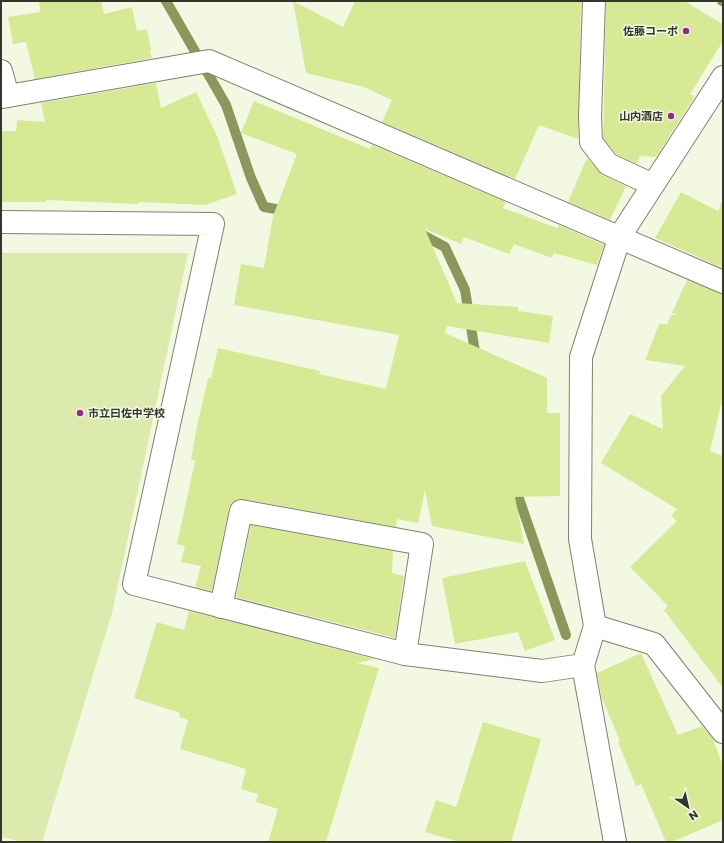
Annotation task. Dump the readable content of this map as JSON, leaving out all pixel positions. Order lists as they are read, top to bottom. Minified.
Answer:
{"places":["佐藤コーポ","山内酒店","市立曰佐中学校"],"north":"bottom right"}
